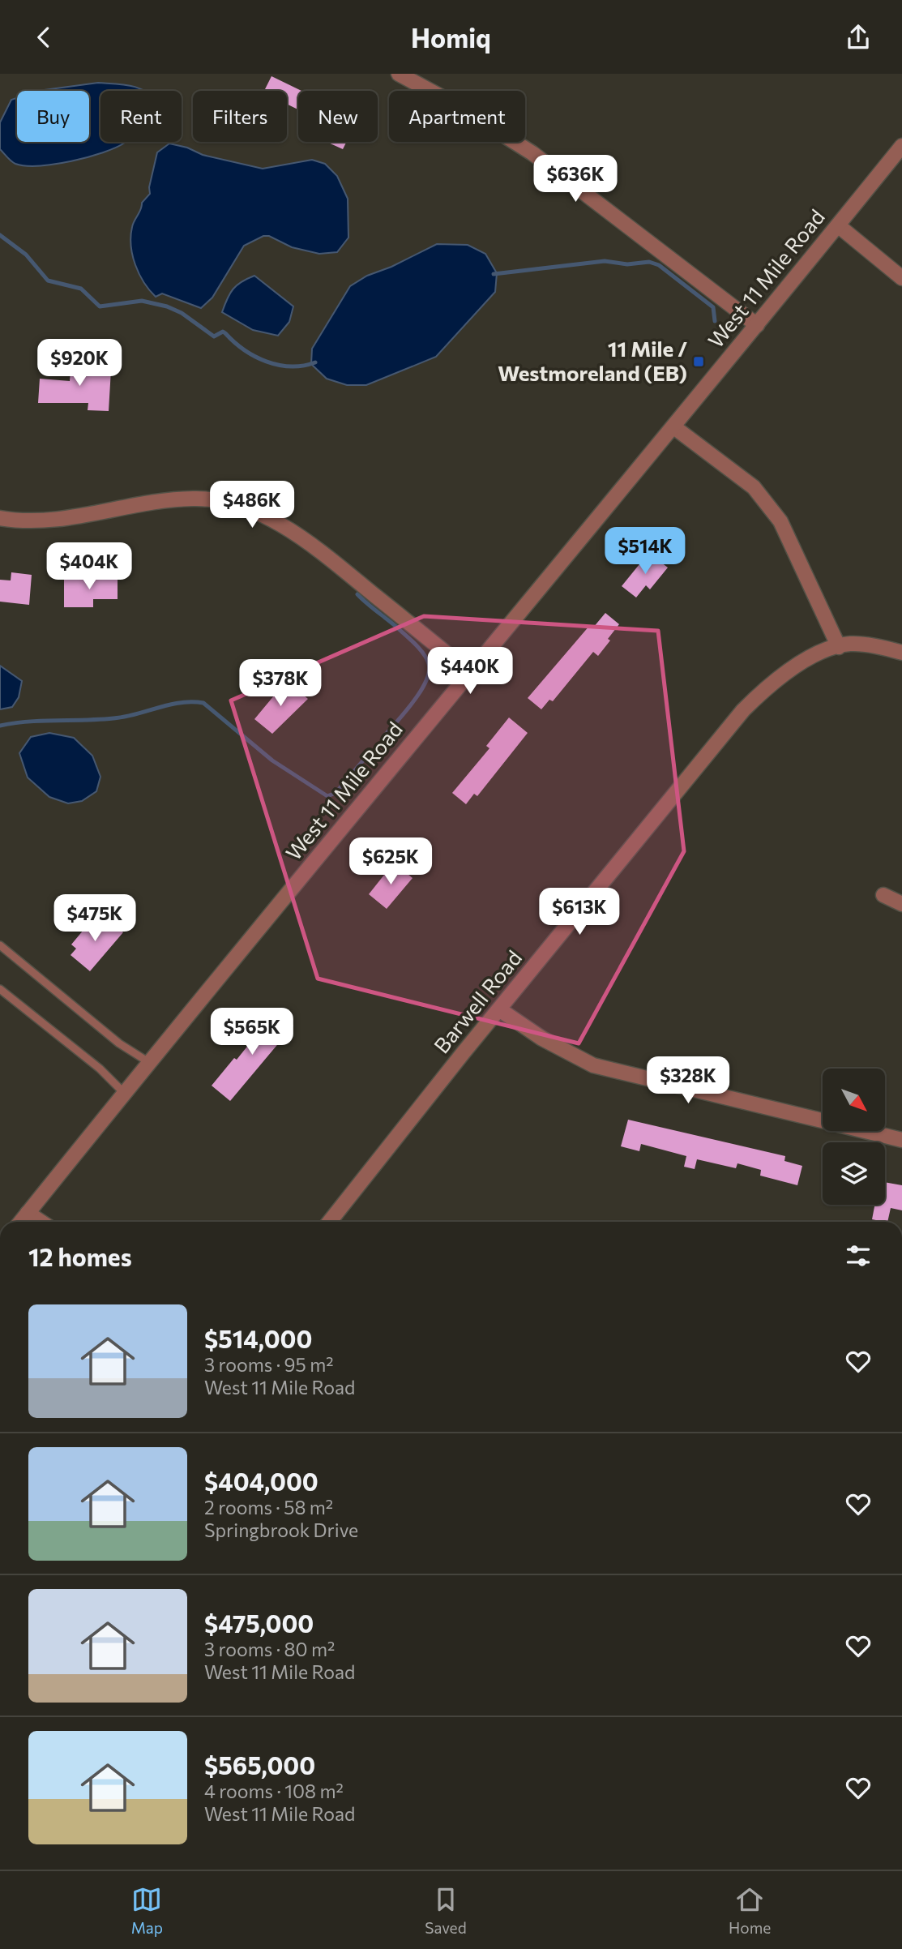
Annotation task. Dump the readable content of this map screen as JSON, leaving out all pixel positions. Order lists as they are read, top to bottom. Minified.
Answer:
{"streets":{"street":["West 11 Mile Road","Barwell Road"]},"places":{"transit":["11 Mile / Westmoreland (EB)"]},"north":"bottom right","page":{"header":"Homiq","chip":["Buy","Rent","Filters","New","Apartment"],"price":["$636K","$920K","$486K","$514K","$404K","$440K","$378K","$625K","$613K","$475K","$565K","$328K"],"heading":"12 homes","list":[{"name":"$514,000","note":"3 rooms · 95 m² · West 11 Mile Road"},{"name":"$404,000","note":"2 rooms · 58 m² · Springbrook Drive"},{"name":"$475,000","note":"3 rooms · 80 m² · West 11 Mile Road"},{"name":"$565,000","note":"4 rooms · 108 m² · West 11 Mile Road"}],"tabs":["Map","Saved","Home"]}}
